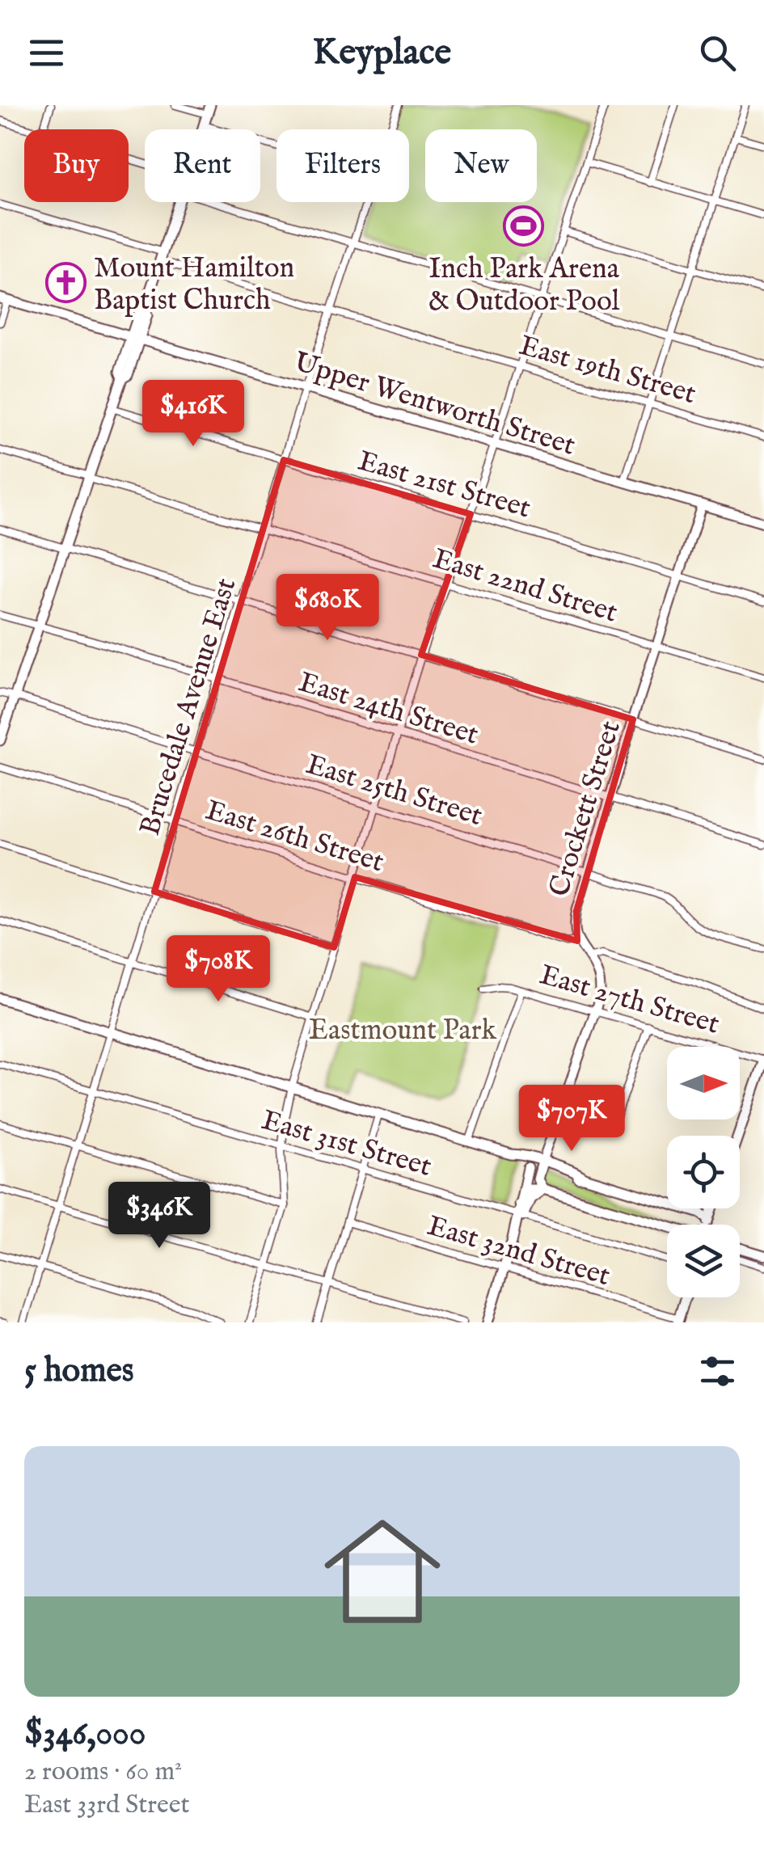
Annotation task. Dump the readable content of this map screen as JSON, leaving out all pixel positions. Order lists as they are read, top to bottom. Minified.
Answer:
{"streets":{"main road":["Upper Wentworth Street"],"street":["East 19th Street","East 21st Street","East 22nd Street","Brucedale Avenue East","East 24th Street","East 25th Street","Crockett Street","East 26th Street","East 27th Street","East 31st Street","East 32nd Street"]},"crossings":[["East 19th Street","Brucedale Avenue East"],["Upper Wentworth Street","Brucedale Avenue East"],["Upper Wentworth Street","Crockett Street"],["East 21st Street","Brucedale Avenue East"],["East 21st Street","Crockett Street"],["East 22nd Street","Brucedale Avenue East"],["East 22nd Street","Crockett Street"],["Brucedale Avenue East","East 24th Street"],["Brucedale Avenue East","East 25th Street"],["Brucedale Avenue East","East 26th Street"],["Brucedale Avenue East","East 31st Street"],["East 24th Street","Crockett Street"],["East 25th Street","Crockett Street"],["Crockett Street","East 26th Street"],["Crockett Street","East 27th Street"]],"parks":["Eastmount Park"],"places":{"sports":["Inch Park Arena & Outdoor Pool"],"church":["Mount Hamilton Baptist Church"]},"north":"right","page":{"header":"Keyplace","chip":["Buy","Rent","Filters","New"],"price":["$416K","$680K","$708K","$707K","$346K"],"heading":"5 homes","list":[{"name":"$346,000","note":"2 rooms · 60 m² · East 33rd Street"}]}}
